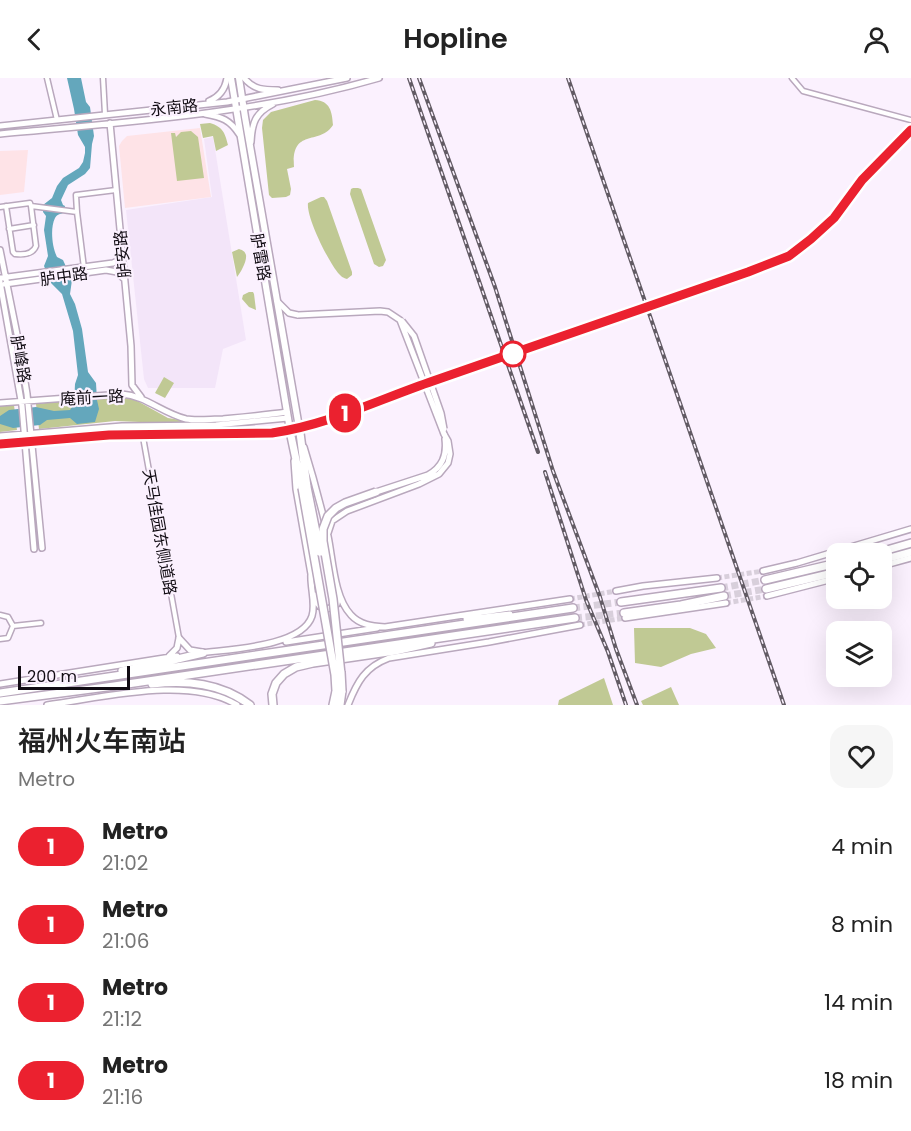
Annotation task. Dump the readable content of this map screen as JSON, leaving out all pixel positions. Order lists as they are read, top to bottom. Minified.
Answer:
{"streets":{"main road":["永南路","胪安路","胪雷路","胪中路","胪峰路","庵前一路"],"street":["天马佳园东侧道路"]},"crossings":[["永南路","胪雷路"],["胪安路","胪中路"],["胪雷路","庵前一路"],["胪中路","胪峰路"],["胪峰路","庵前一路"]],"lines":["metro line 1"],"scale_bar":"200 m","page":{"header":"Hopline","on_map":"1","scale":"200 m","heading":["福州火车南站","Metro"],"list":[{"mark":"1","name":"Metro","note":"21:02","value":"4 min"},{"mark":"1","name":"Metro","note":"21:06","value":"8 min"},{"mark":"1","name":"Metro","note":"21:12","value":"14 min"},{"mark":"1","name":"Metro","note":"21:16","value":"18 min"}]}}
